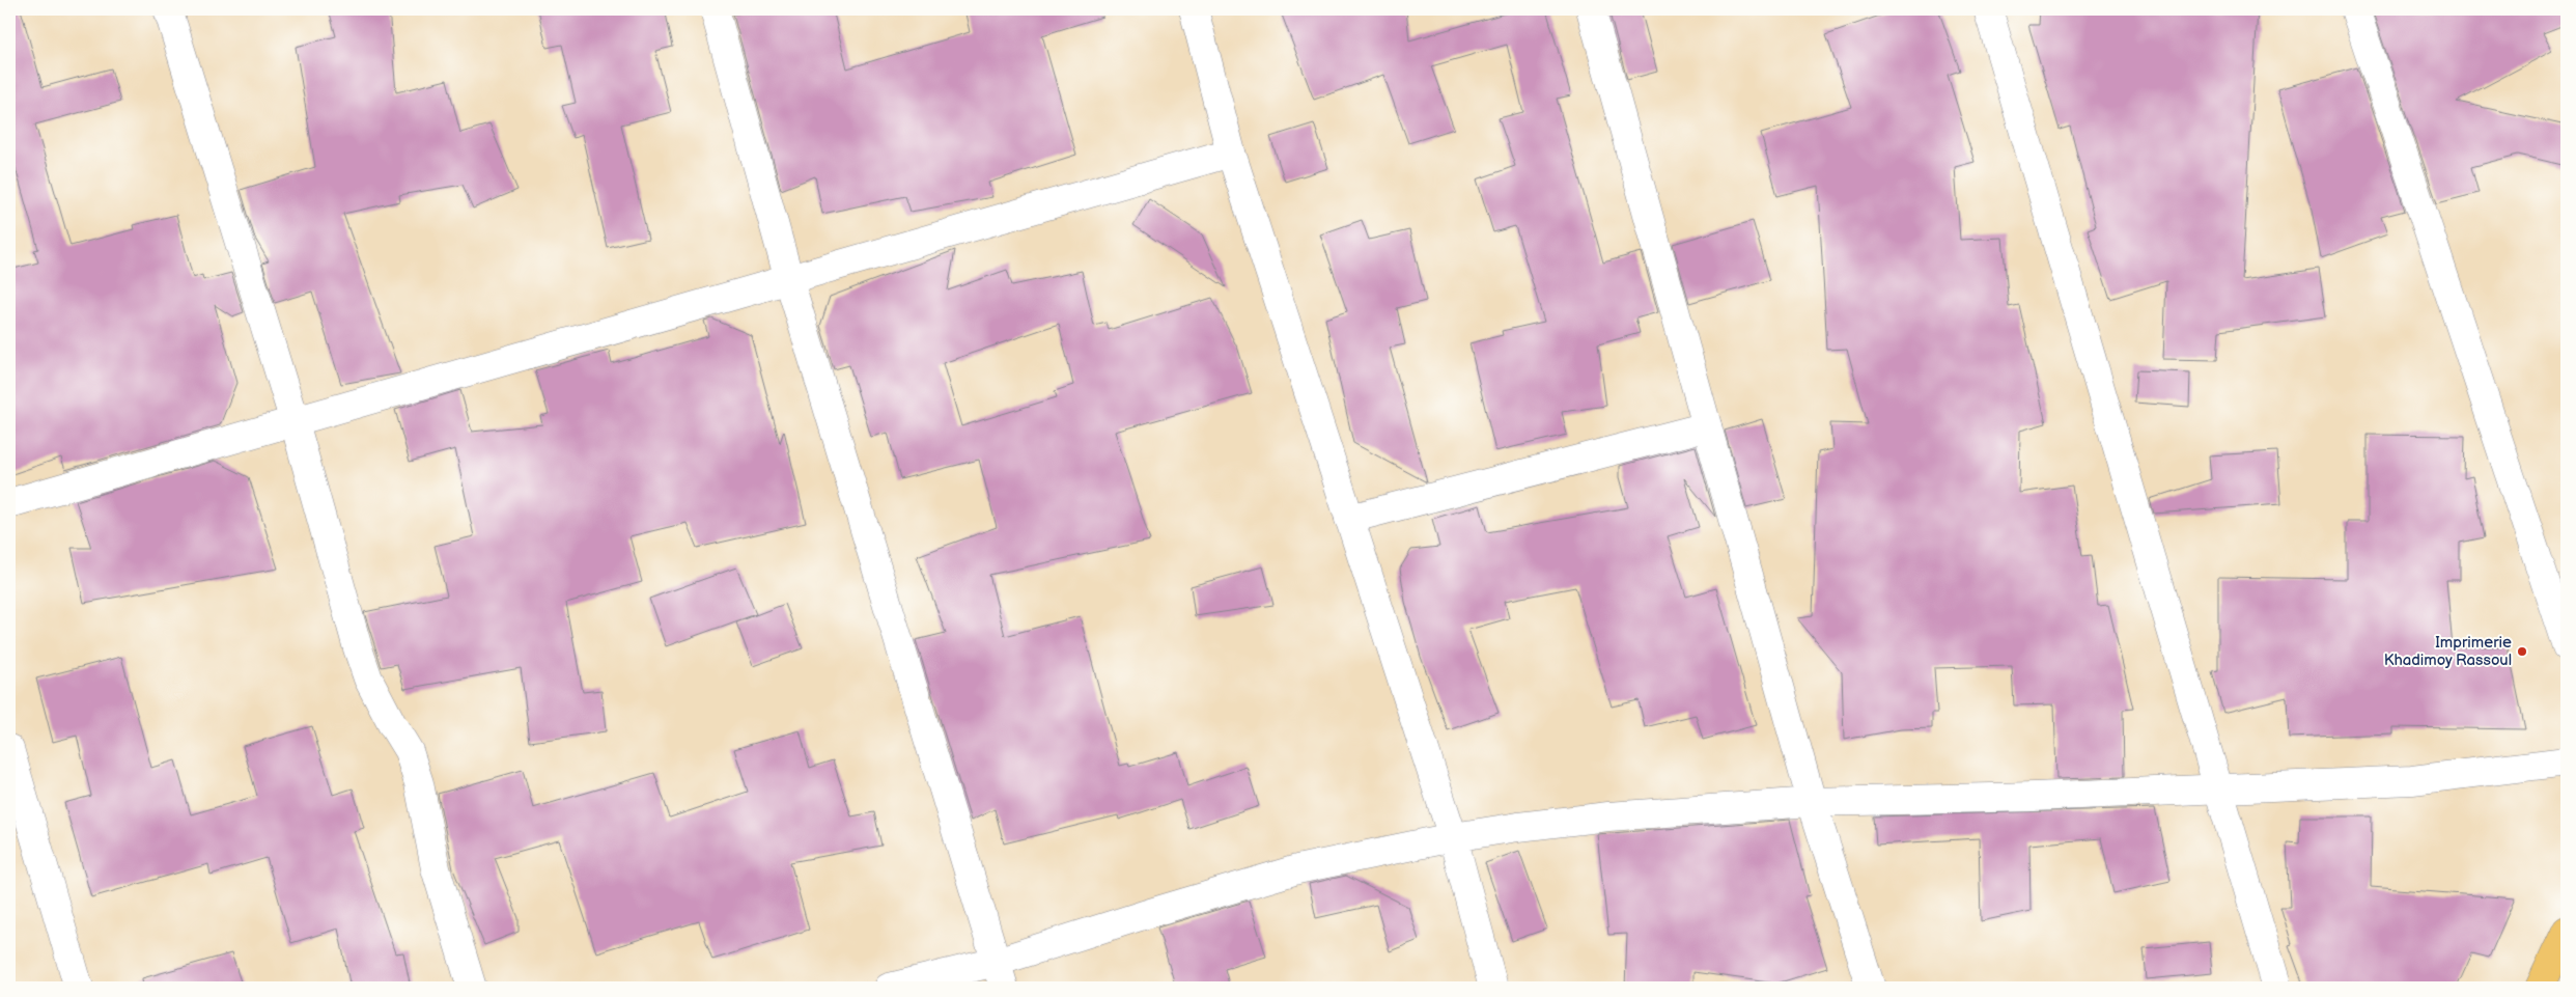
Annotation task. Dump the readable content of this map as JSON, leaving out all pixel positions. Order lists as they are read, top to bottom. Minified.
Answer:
{"places":["Imprimerie Khadimoy Rassoul"]}
